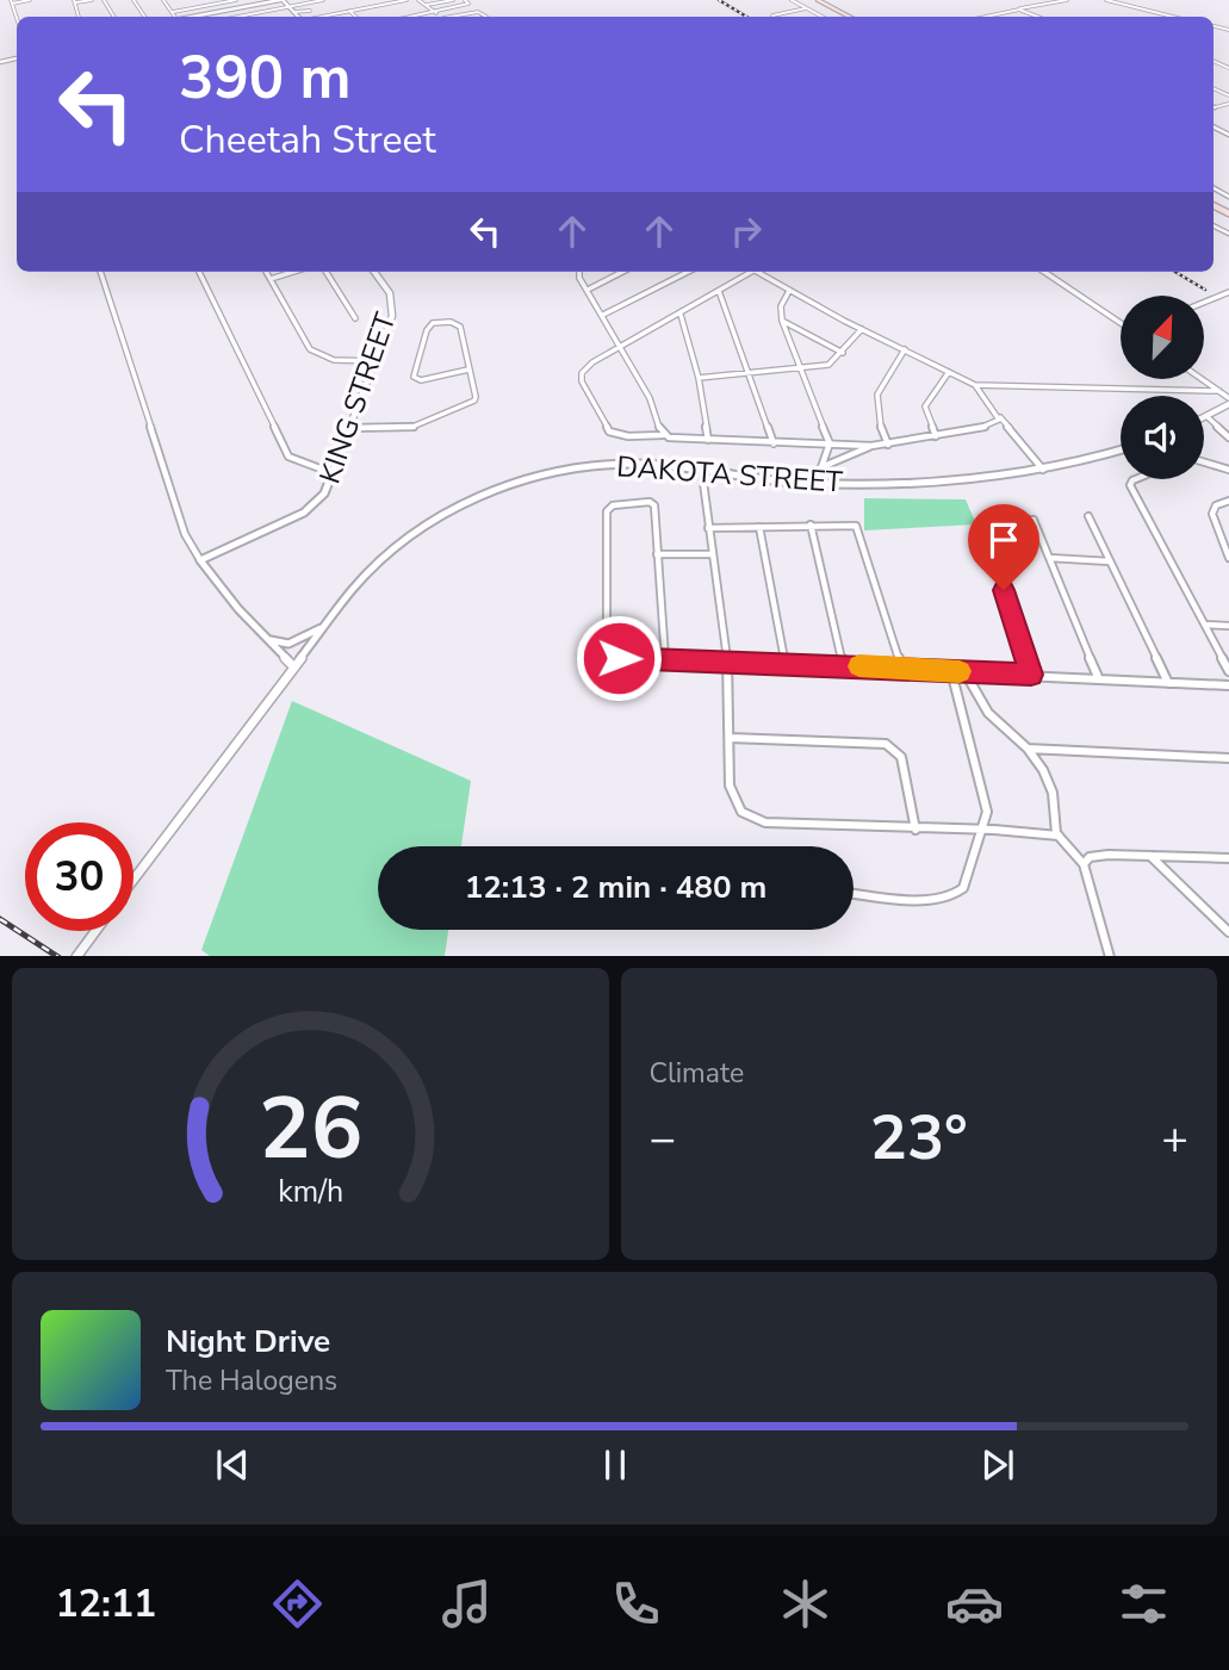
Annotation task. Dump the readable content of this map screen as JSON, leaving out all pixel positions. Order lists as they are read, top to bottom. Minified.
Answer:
{"streets":{"street":["KING STREET","DAKOTA STREET"]},"north":"top right","page":{"turn":["390 m","Cheetah Street"],"limit":"30","trip":"12:13 · 2 min · 480 m","tile":"Climate","heat":["−","23°","+"],"song":["Night Drive","The Halogens"],"tabs":"12:11","gauge":["26","km/h"]}}
